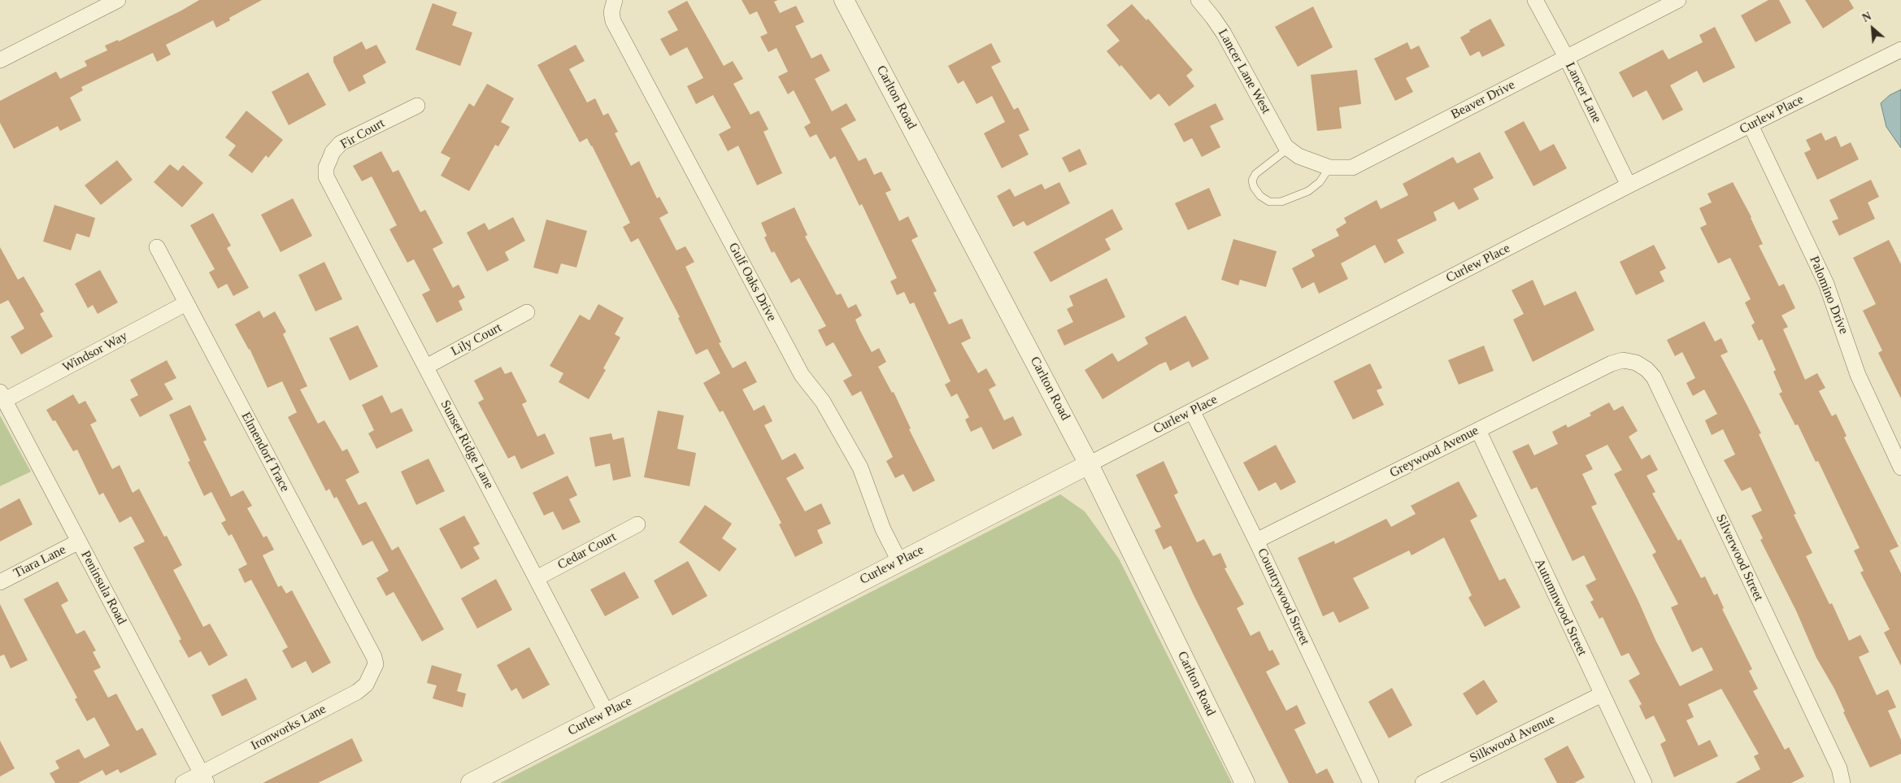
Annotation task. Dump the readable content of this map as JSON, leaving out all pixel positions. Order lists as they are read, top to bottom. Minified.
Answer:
{"streets":{"street":["Lancer Lane West","Lancer Lane","Carlton Road","Beaver Drive","Curlew Place","Fir Court","Gulf Oaks Drive","Palomino Drive","Lily Court","Windsor Way","Sunset Ridge Lane","Elmendorf Trace","Greywood Avenue","Cedar Court","Silverwood Street","Tiara Lane","Peninsula Road","Countrywood Street","Autumnwood Street","Ironworks Lane","Silkwood Avenue"]},"crossings":[["Lancer Lane West","Beaver Drive"],["Lancer Lane","Beaver Drive"],["Lancer Lane","Curlew Place"],["Carlton Road","Curlew Place"],["Curlew Place","Gulf Oaks Drive"],["Curlew Place","Palomino Drive"],["Curlew Place","Sunset Ridge Lane"],["Curlew Place","Countrywood Street"],["Fir Court","Sunset Ridge Lane"],["Lily Court","Sunset Ridge Lane"],["Windsor Way","Elmendorf Trace"],["Windsor Way","Peninsula Road"],["Sunset Ridge Lane","Cedar Court"],["Elmendorf Trace","Ironworks Lane"],["Greywood Avenue","Silverwood Street"],["Greywood Avenue","Countrywood Street"],["Greywood Avenue","Autumnwood Street"],["Tiara Lane","Peninsula Road"],["Peninsula Road","Ironworks Lane"],["Autumnwood Street","Silkwood Avenue"]],"north":"top left"}
